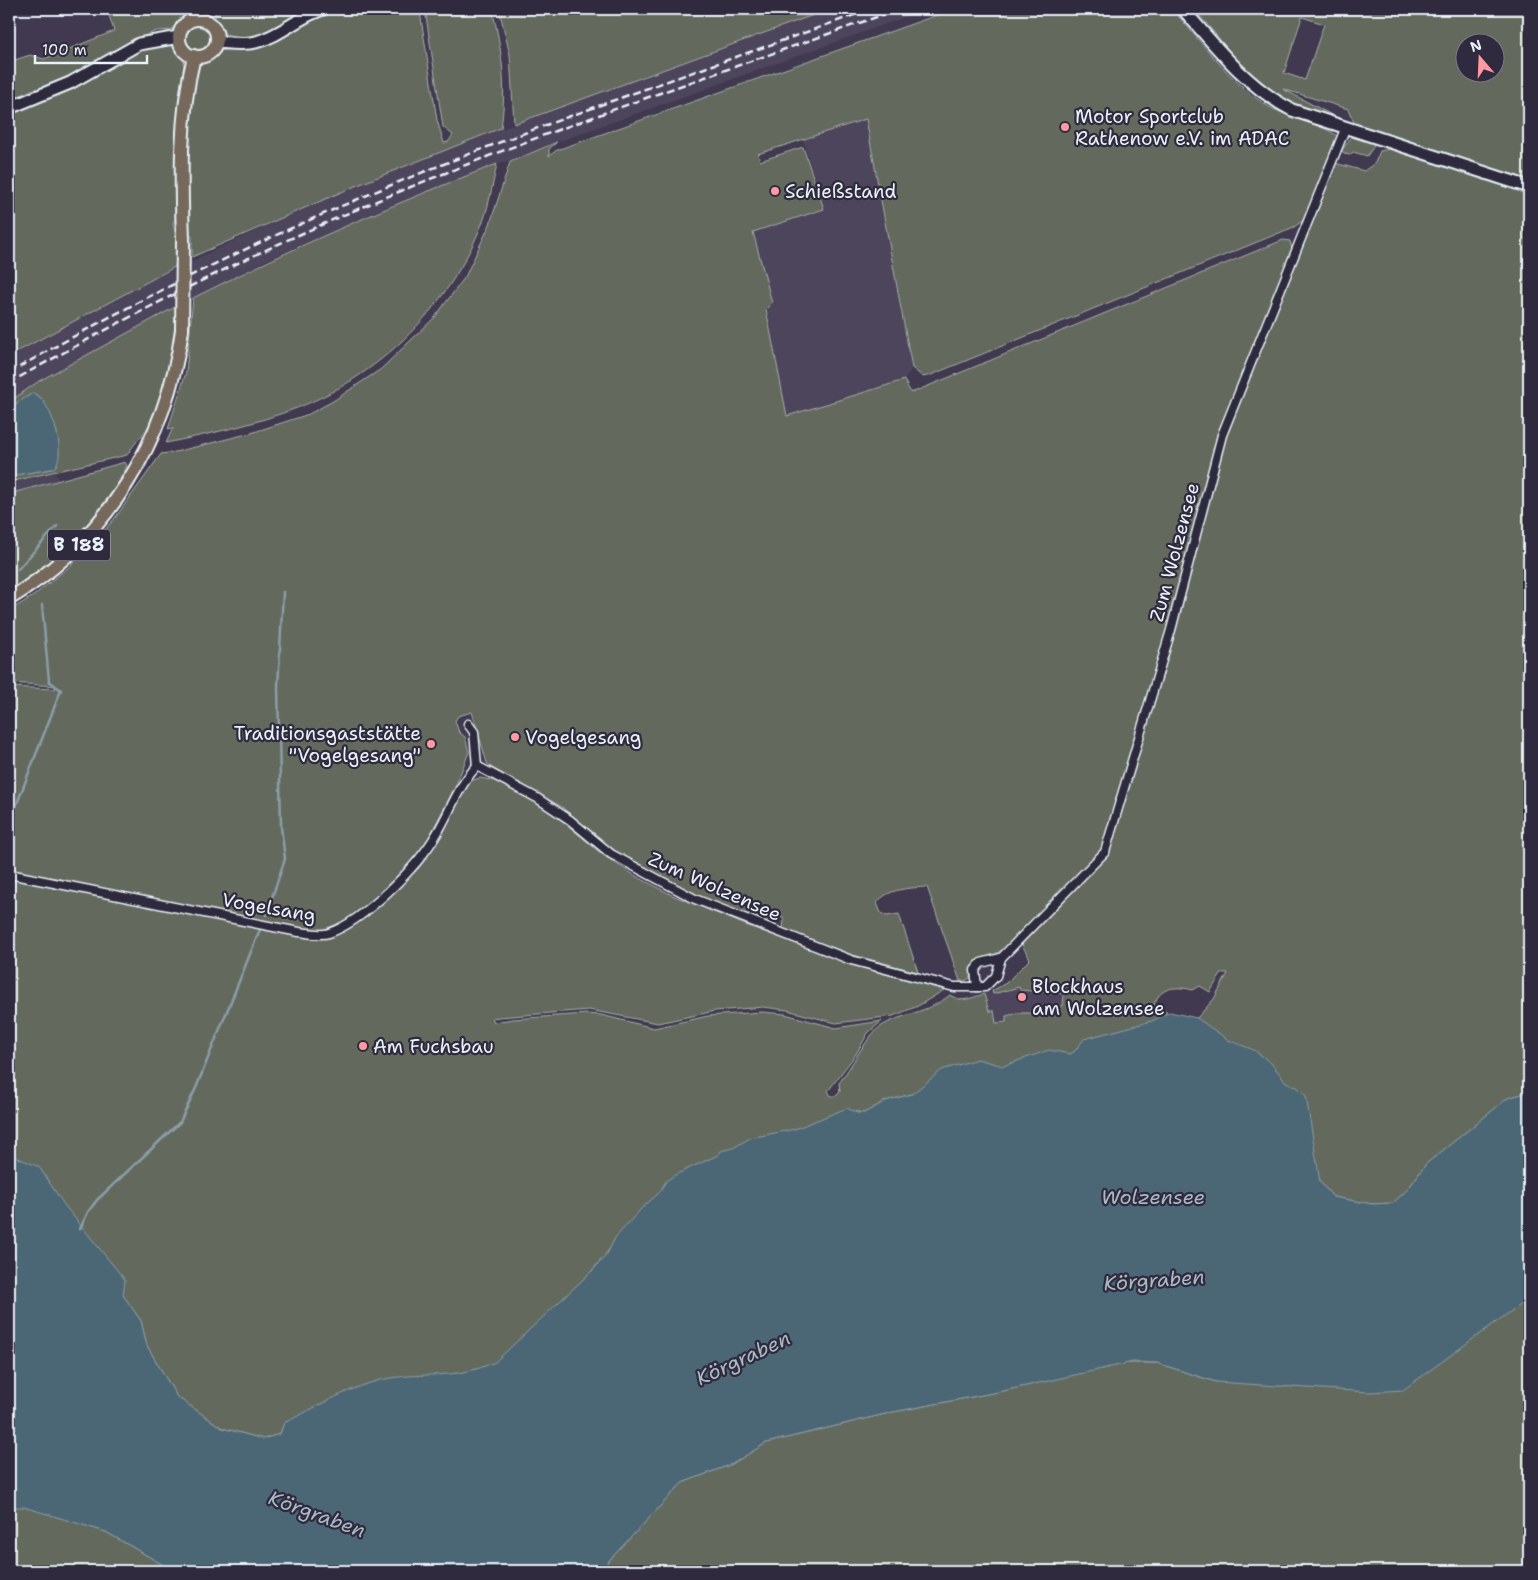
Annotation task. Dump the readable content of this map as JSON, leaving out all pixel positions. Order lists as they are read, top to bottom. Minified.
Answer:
{"streets":{"main road":["B 188"],"street":["Zum Wolzensee","Vogelsang"]},"crossings":[["Zum Wolzensee","Vogelsang"]],"water":["Wolzensee","Körgraben"],"places":["Motor Sportclub Rathenow e.V. im ADAC","Schießstand","Vogelgesang","Traditionsgaststätte \"Vogelgesang\"","Blockhaus am Wolzensee","Am Fuchsbau"],"scale_bar":"100 m","north":"top"}
